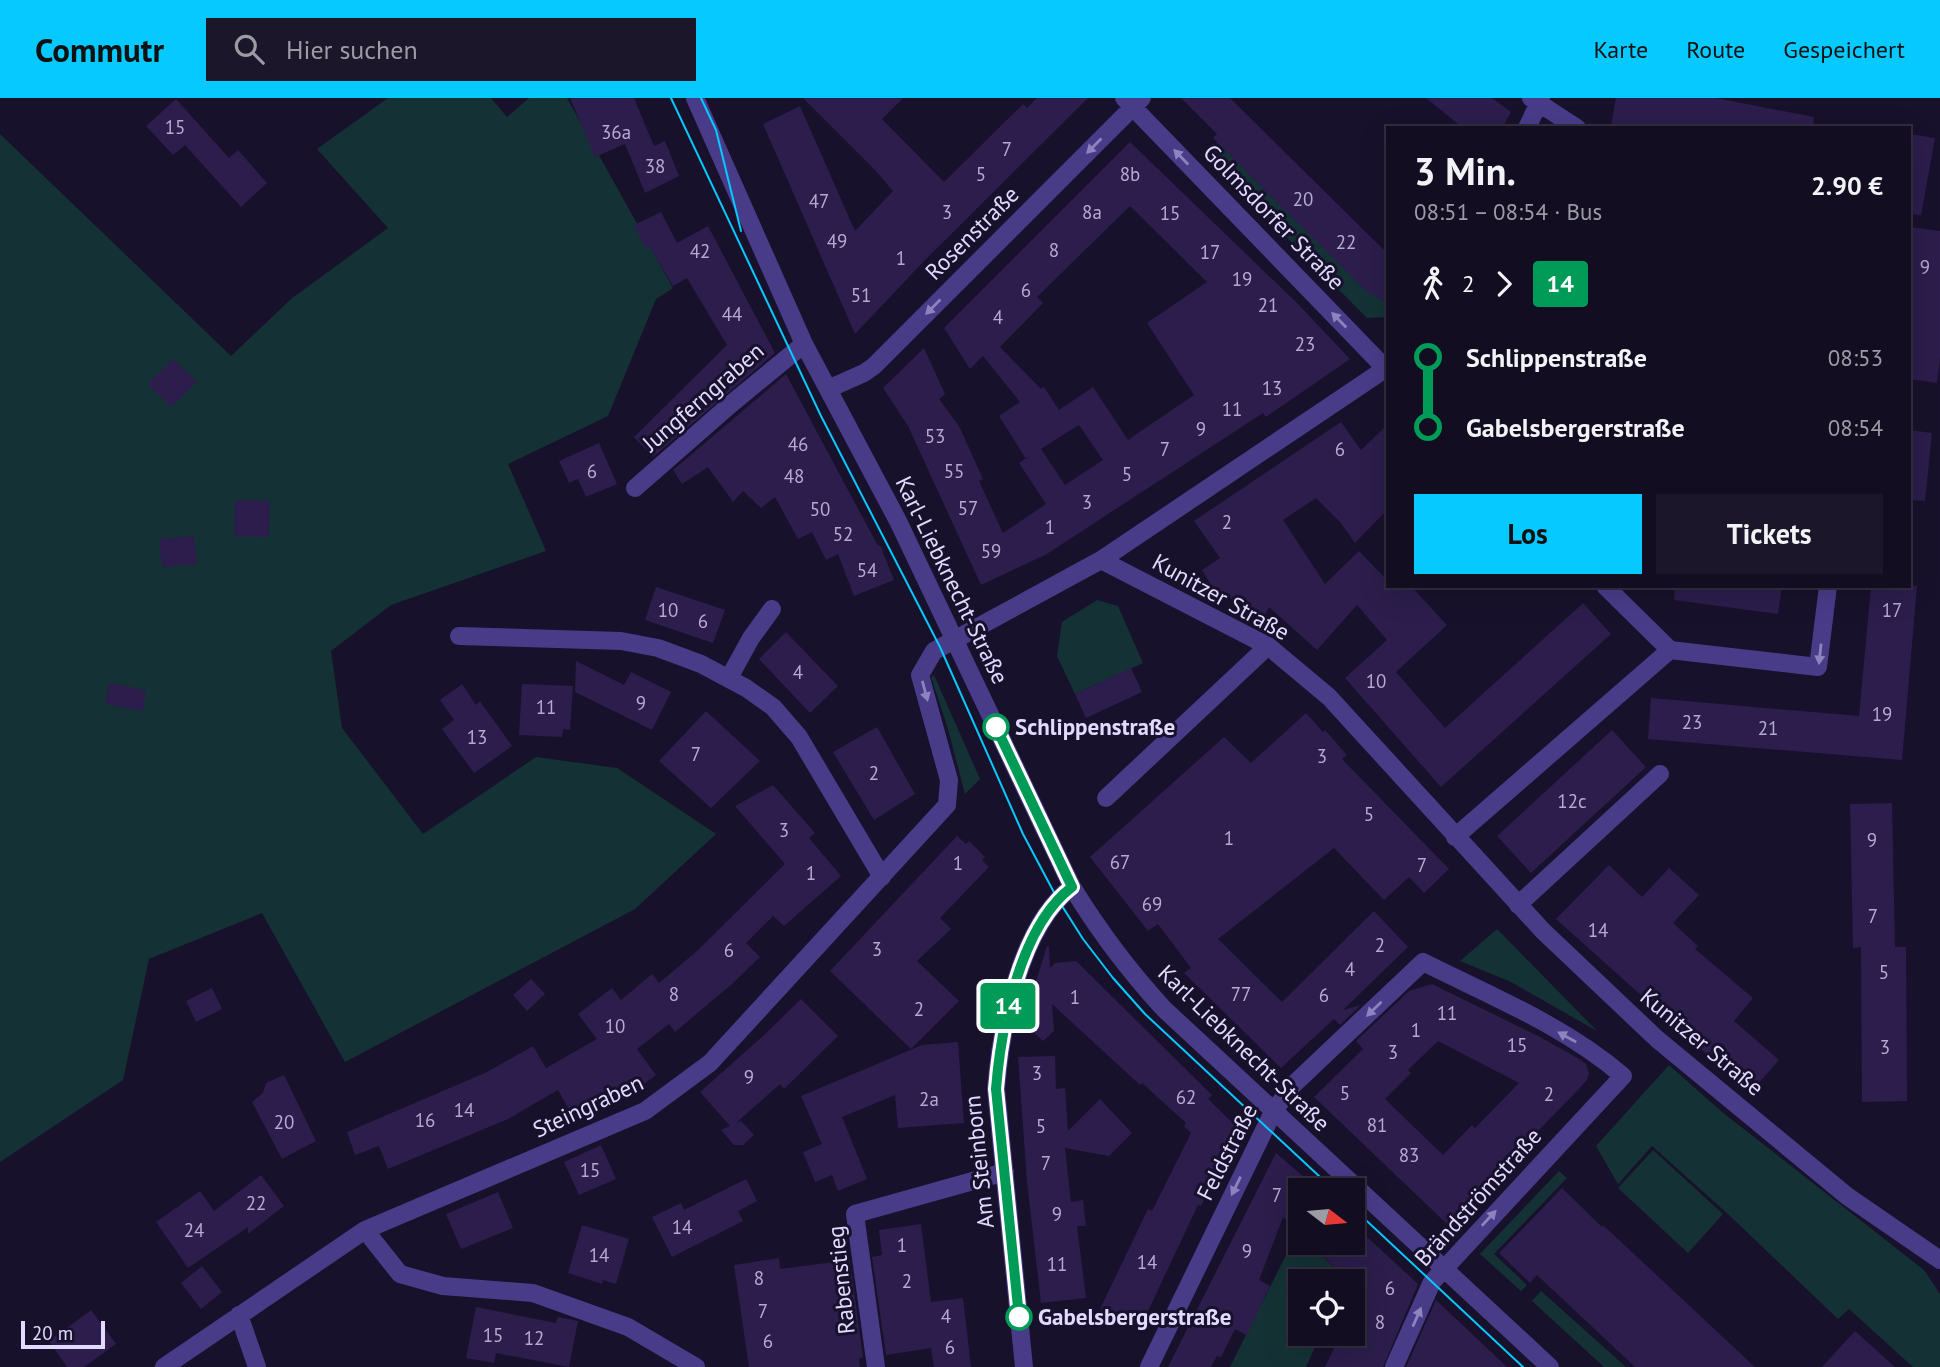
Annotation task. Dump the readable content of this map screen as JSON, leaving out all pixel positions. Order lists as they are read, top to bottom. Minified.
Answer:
{"streets":{"street":["Golmsdorfer Straße","Rosenstraße","Jungferngraben","Karl-Liebknecht-Straße","Kunitzer Straße","Steingraben","Feldstraße","Am Steinborn","Brändströmstraße","Rabenstieg"]},"crossings":[["Golmsdorfer Straße","Rosenstraße"],["Rosenstraße","Karl-Liebknecht-Straße"],["Jungferngraben","Karl-Liebknecht-Straße"],["Karl-Liebknecht-Straße","Steingraben"],["Karl-Liebknecht-Straße","Feldstraße"],["Karl-Liebknecht-Straße","Am Steinborn"],["Karl-Liebknecht-Straße","Brändströmstraße"],["Feldstraße","Brändströmstraße"],["Am Steinborn","Rabenstieg"]],"one_way":["Golmsdorfer Straße","Rosenstraße","Feldstraße"],"places":["Schlippenstraße","Gabelsbergerstraße"],"lines":["bus line 14"],"house_numbers":["15","36a","7","38","5","8b","20","47","3","8a","15","49","22","8","42","17","1","9","19","6","51","21","44","4","23","13","11","9","53","46","7","6","6","55","5","48","3","57","50","2","1","52","59","54","10","17","6","4","10","9","11","19","23","21","13","7","3","2","12c","5","3","1","9","67","1","7","1","69","7","14","2","3","6","4","5","8","77","6","1","2","11","10","1","15","3","3","3","9","5","2","62","2a","14","16","20","81","5","83","7","15","7","22","9","14","24","1","9","14","14","11","8","2","6","7","4","8","15","12","6","6"],"scale_bar":"20 m","north":"right","page":{"header":"Commutr","search":"Hier suchen","nav":["Karte","Route","Gespeichert"],"on_map":"14","heading":["3 Min.","08:51 – 08:54 · Bus","2.90 €"],"legs":["2","14"],"list":[{"name":"Schlippenstraße","value":"08:53"},{"name":"Gabelsbergerstraße","value":"08:54"}],"buttons":["Los","Tickets"],"scale":"20 m"}}
